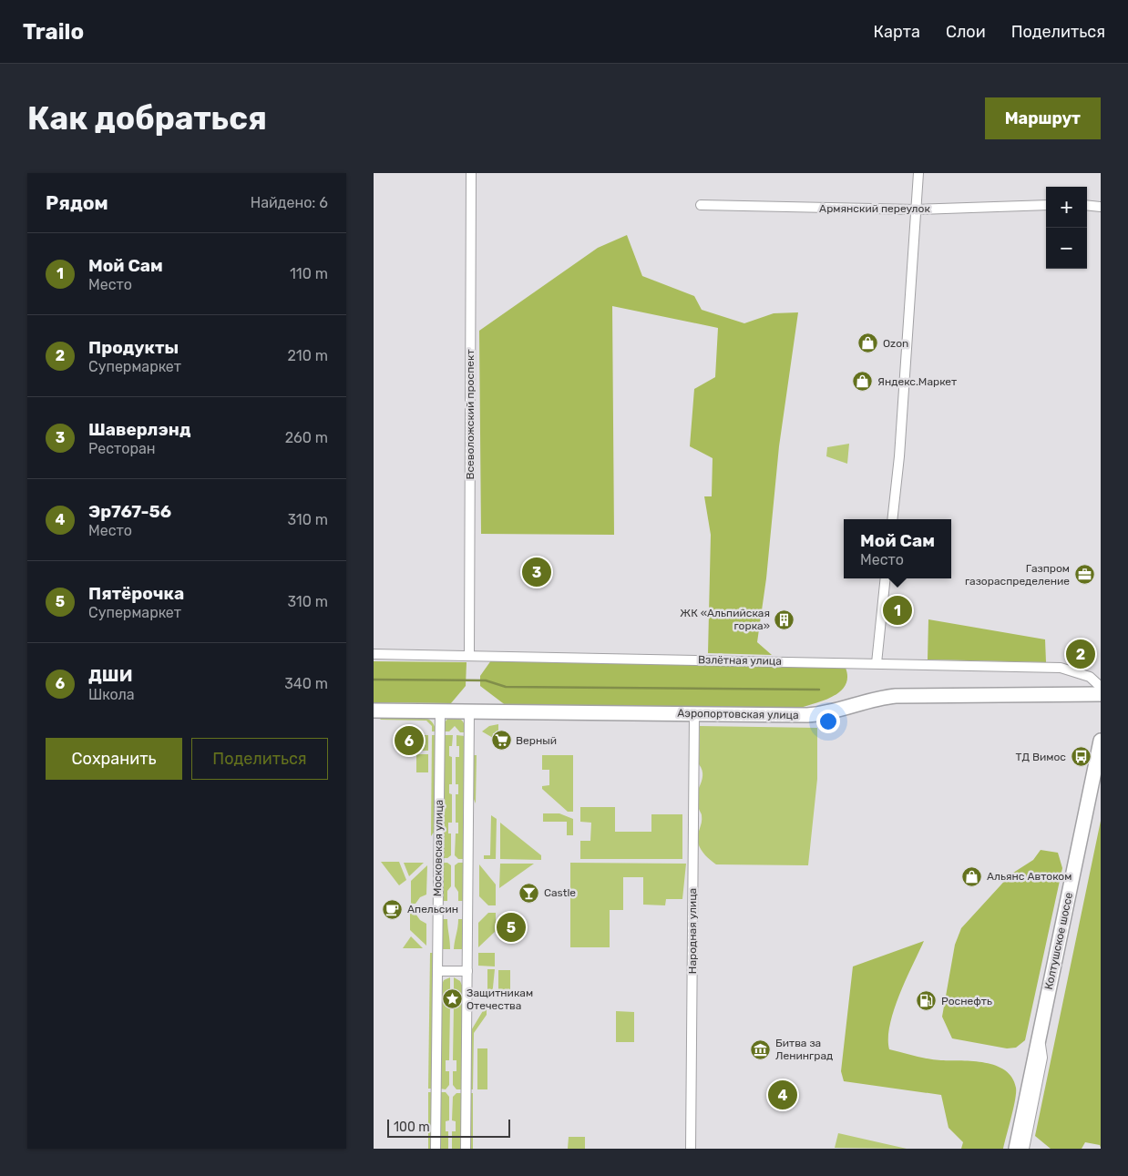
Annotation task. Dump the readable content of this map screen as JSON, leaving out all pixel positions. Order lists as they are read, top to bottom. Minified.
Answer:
{"streets":{"street":["Армянский переулок","Всеволожский проспект","Взлётная улица","Аэропортовская улица","Московская улица","Народная улица","Колтушское шоссе"]},"crossings":[["Всеволожский проспект","Взлётная улица"],["Аэропортовская улица","Московская улица"],["Аэропортовская улица","Народная улица"]],"places":{"shop":["Ozon","Яндекс.Маркет","Альянс Автоком"],"office":["Газпром газораспределение"],"building":["ЖК «Альпийская горка»"],"supermarket":["Верный"],"bus stop":["ТД Вимос"],"bar":["Castle"],"cafe":["Апельсин"],"place":["Защитникам Отечества"],"fuel station":["Роснефть"],"museum":["Битва за Ленинград"]},"scale_bar":"100 m","page":{"header":"Trailo","nav":["Карта","Слои","Поделиться"],"buttons":["Маршрут",["Сохранить","Поделиться"]],"title":"Как добраться","heading":["Рядом","Найдено: 6"],"map_buttons":["+","−"],"list":[{"mark":"1","name":"Мой Сам","note":"Место","value":"110 m"},{"mark":"2","name":"Продукты","note":"Супермаркет","value":"210 m"},{"mark":"3","name":"Шаверлэнд","note":"Ресторан","value":"260 m"},{"mark":"4","name":"Эр767-56","note":"Место","value":"310 m"},{"mark":"5","name":"Пятёрочка","note":"Супермаркет","value":"310 m"},{"mark":"6","name":"ДШИ","note":"Школа","value":"340 m"}],"popup":["Мой Сам","Место"],"pins":["3","1","2","6","5","4"],"scale":"100 m"}}
